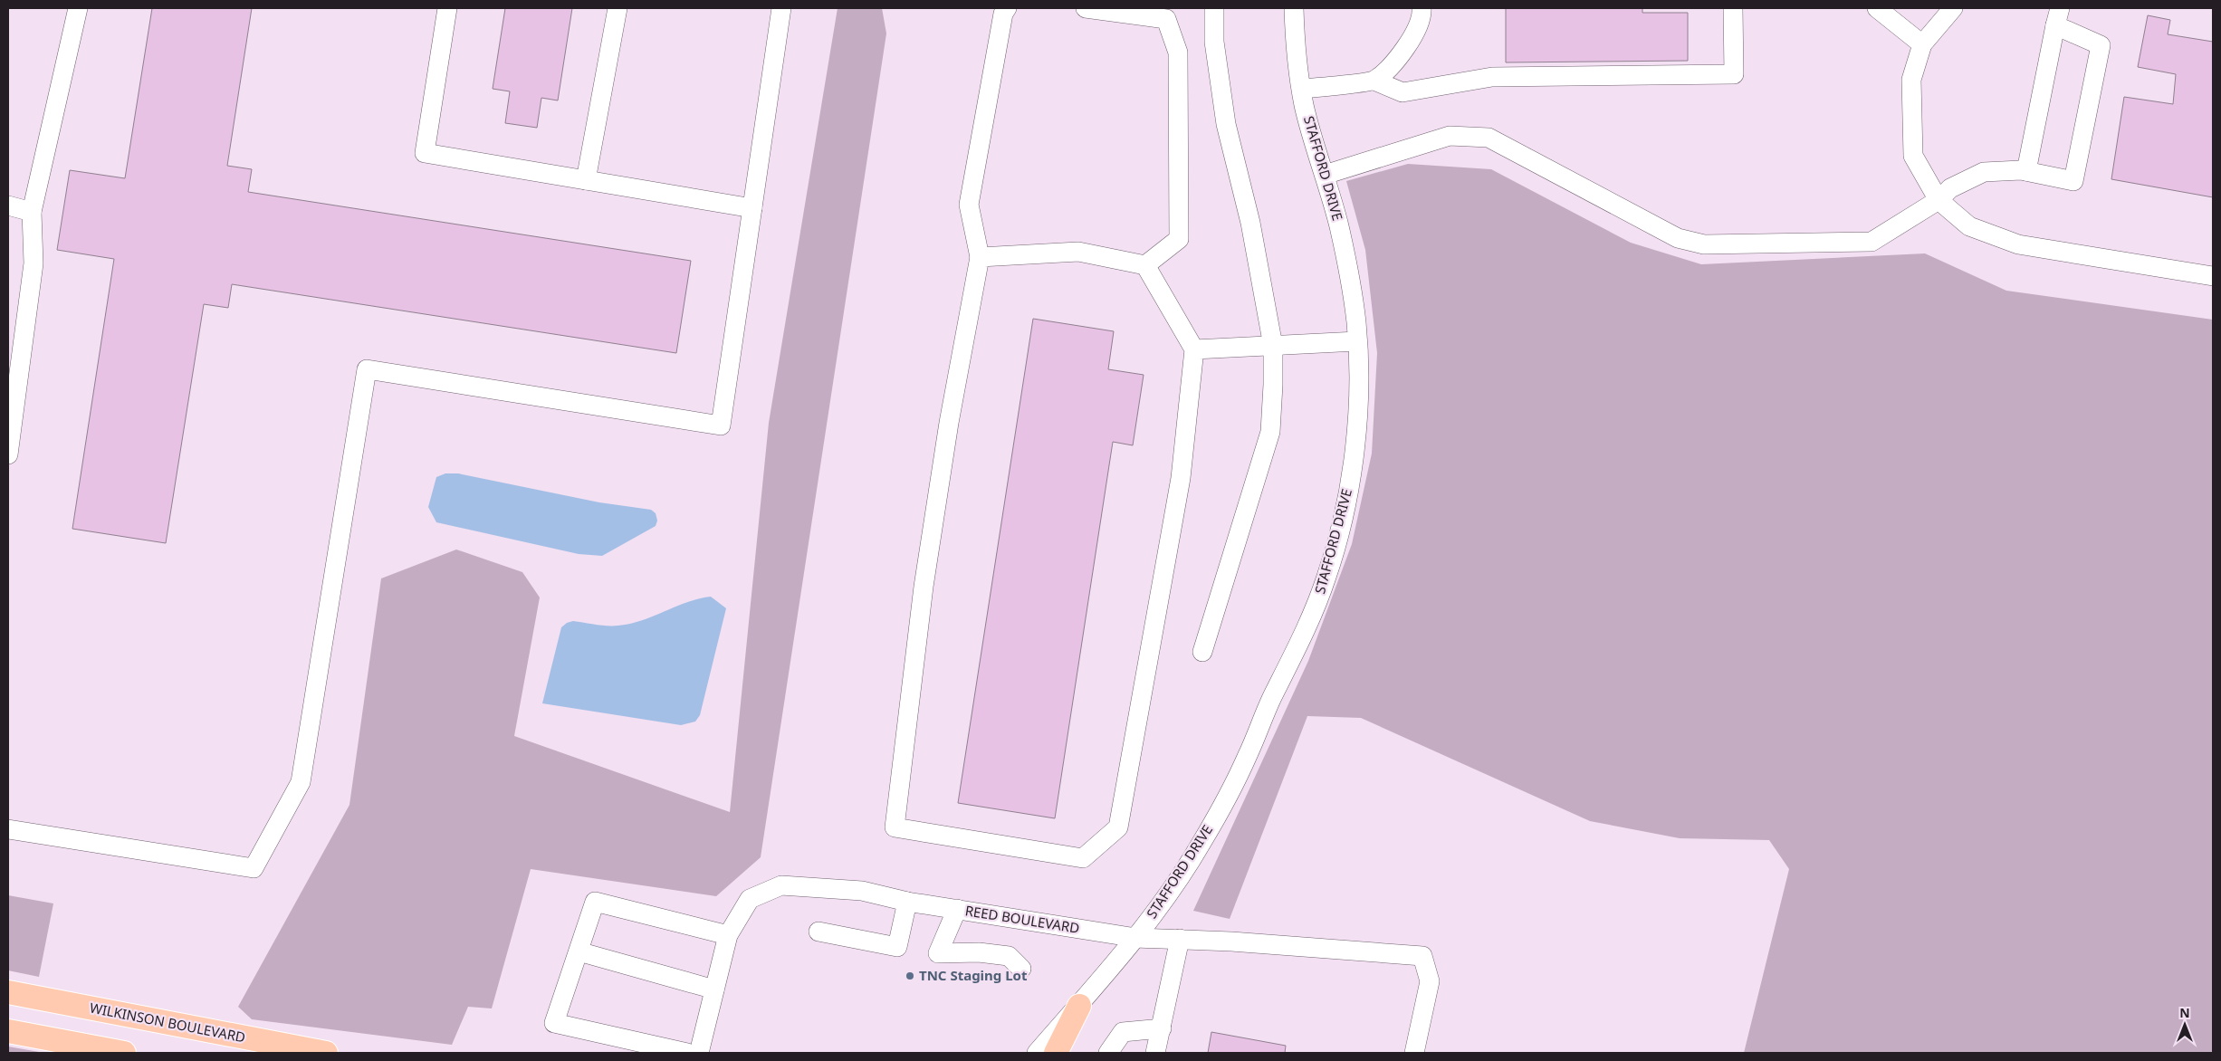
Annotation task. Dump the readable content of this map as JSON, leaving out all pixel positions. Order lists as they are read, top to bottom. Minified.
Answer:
{"streets":{"main road":["WILKINSON BOULEVARD"],"street":["STAFFORD DRIVE","REED BOULEVARD"]},"crossings":[["STAFFORD DRIVE","REED BOULEVARD"]],"places":["TNC Staging Lot"],"north":"top"}
